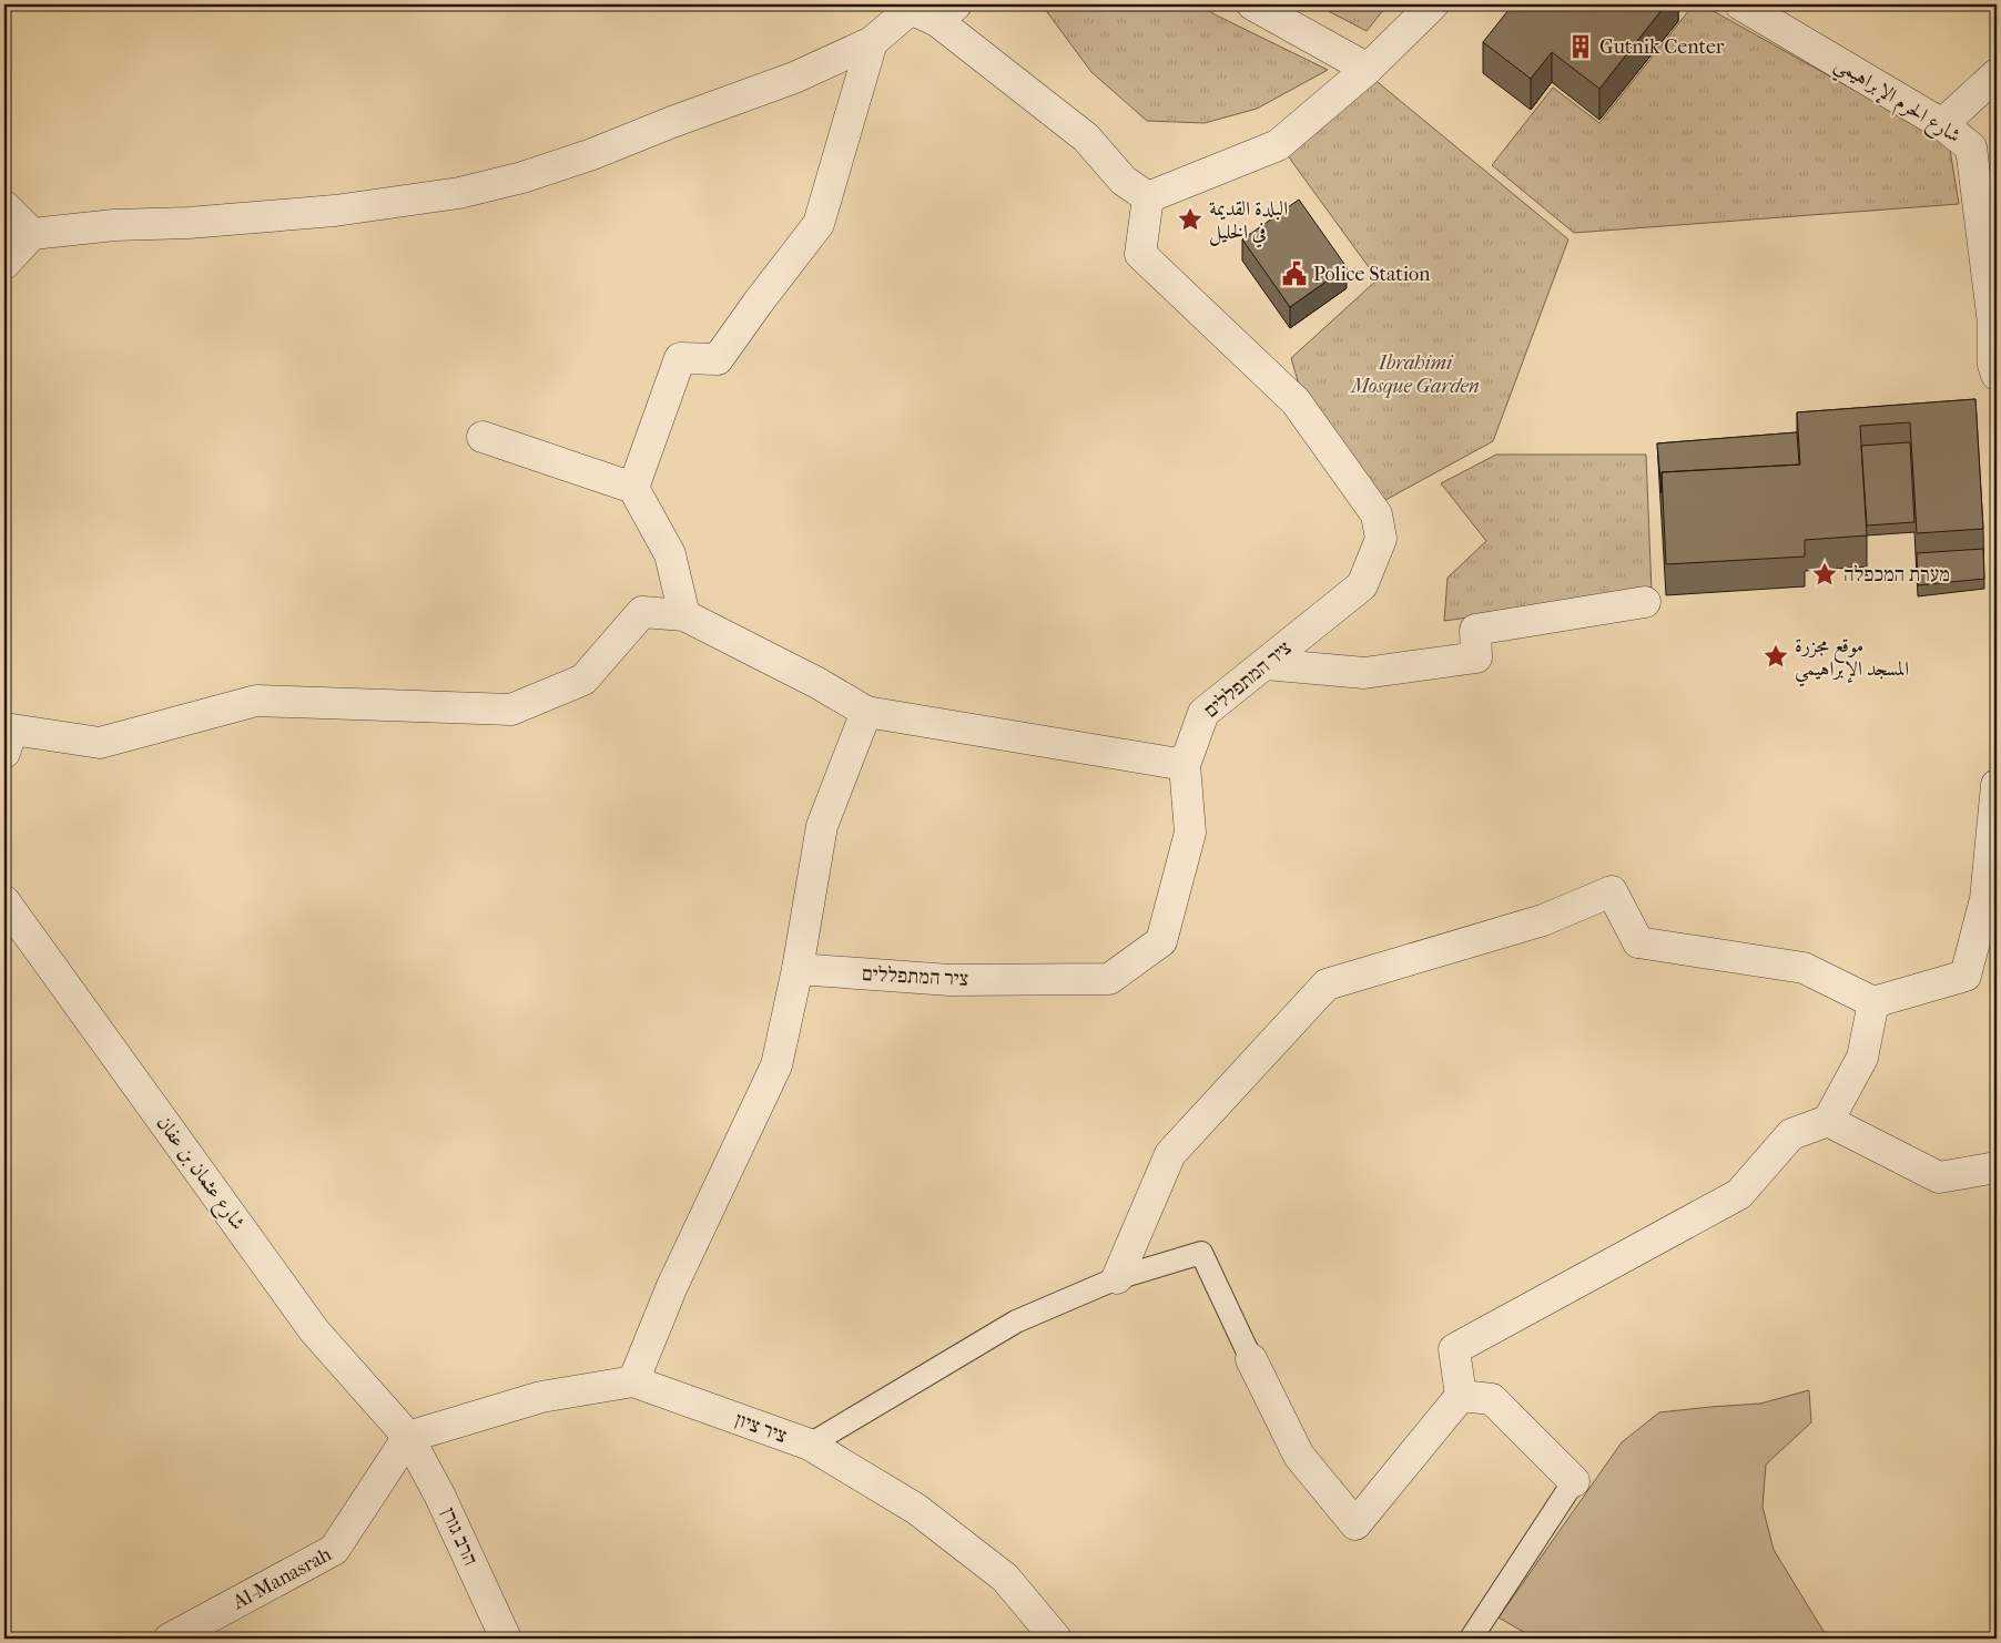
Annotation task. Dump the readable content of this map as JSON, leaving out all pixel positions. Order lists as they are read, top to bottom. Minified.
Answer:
{"streets":{"street":["شارع الحرم الإبراهيمي","ציר המתפללים","شارع عثمان بن عفان","ציר ציון","הרב גורן","Al-Manasrah"]},"crossings":[["شارع عثمان بن عفان","ציר ציון"],["شارع عثمان بن عفان","הרב גורן"],["شارع عثمان بن عفان","Al-Manasrah"],["ציר ציון","הרב גורן"],["ציר ציון","Al-Manasrah"],["הרב גורן","Al-Manasrah"]],"parks":["Ibrahimi Mosque Garden"],"places":{"building":["Gutnik Center"],"place":["البلدة القديمة في الخليل","מערת המכפלה","موقع مجزرة المسجد الإبراهيمي"],"public building":["Police Station"]}}
